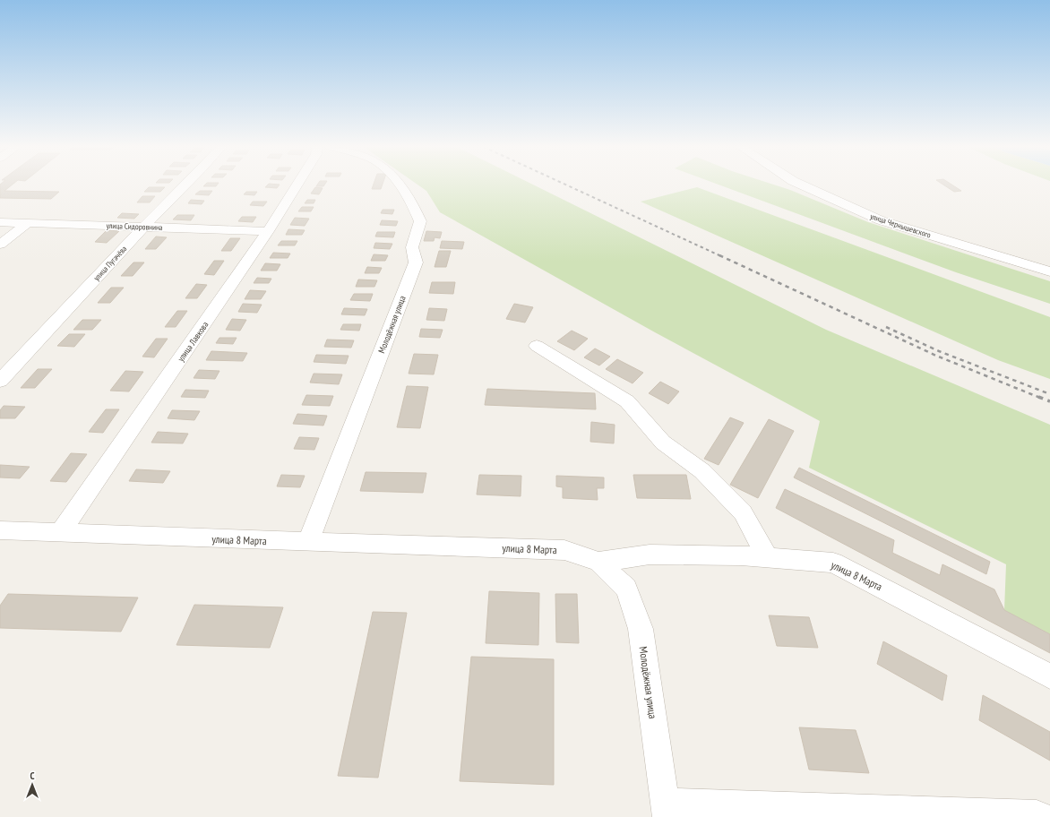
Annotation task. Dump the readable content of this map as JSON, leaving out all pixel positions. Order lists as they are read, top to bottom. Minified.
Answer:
{"streets":{"street":["улица Чернышевского","улица Сидоровнина","улица Пугачёва","Молодёжная улица","улица Лавкова","улица 8 Марта"]},"crossings":[["улица Сидоровнина","улица Пугачёва"],["улица Сидоровнина","улица Лавкова"],["Молодёжная улица","улица 8 Марта"],["улица Лавкова","улица 8 Марта"]],"north":"top"}
